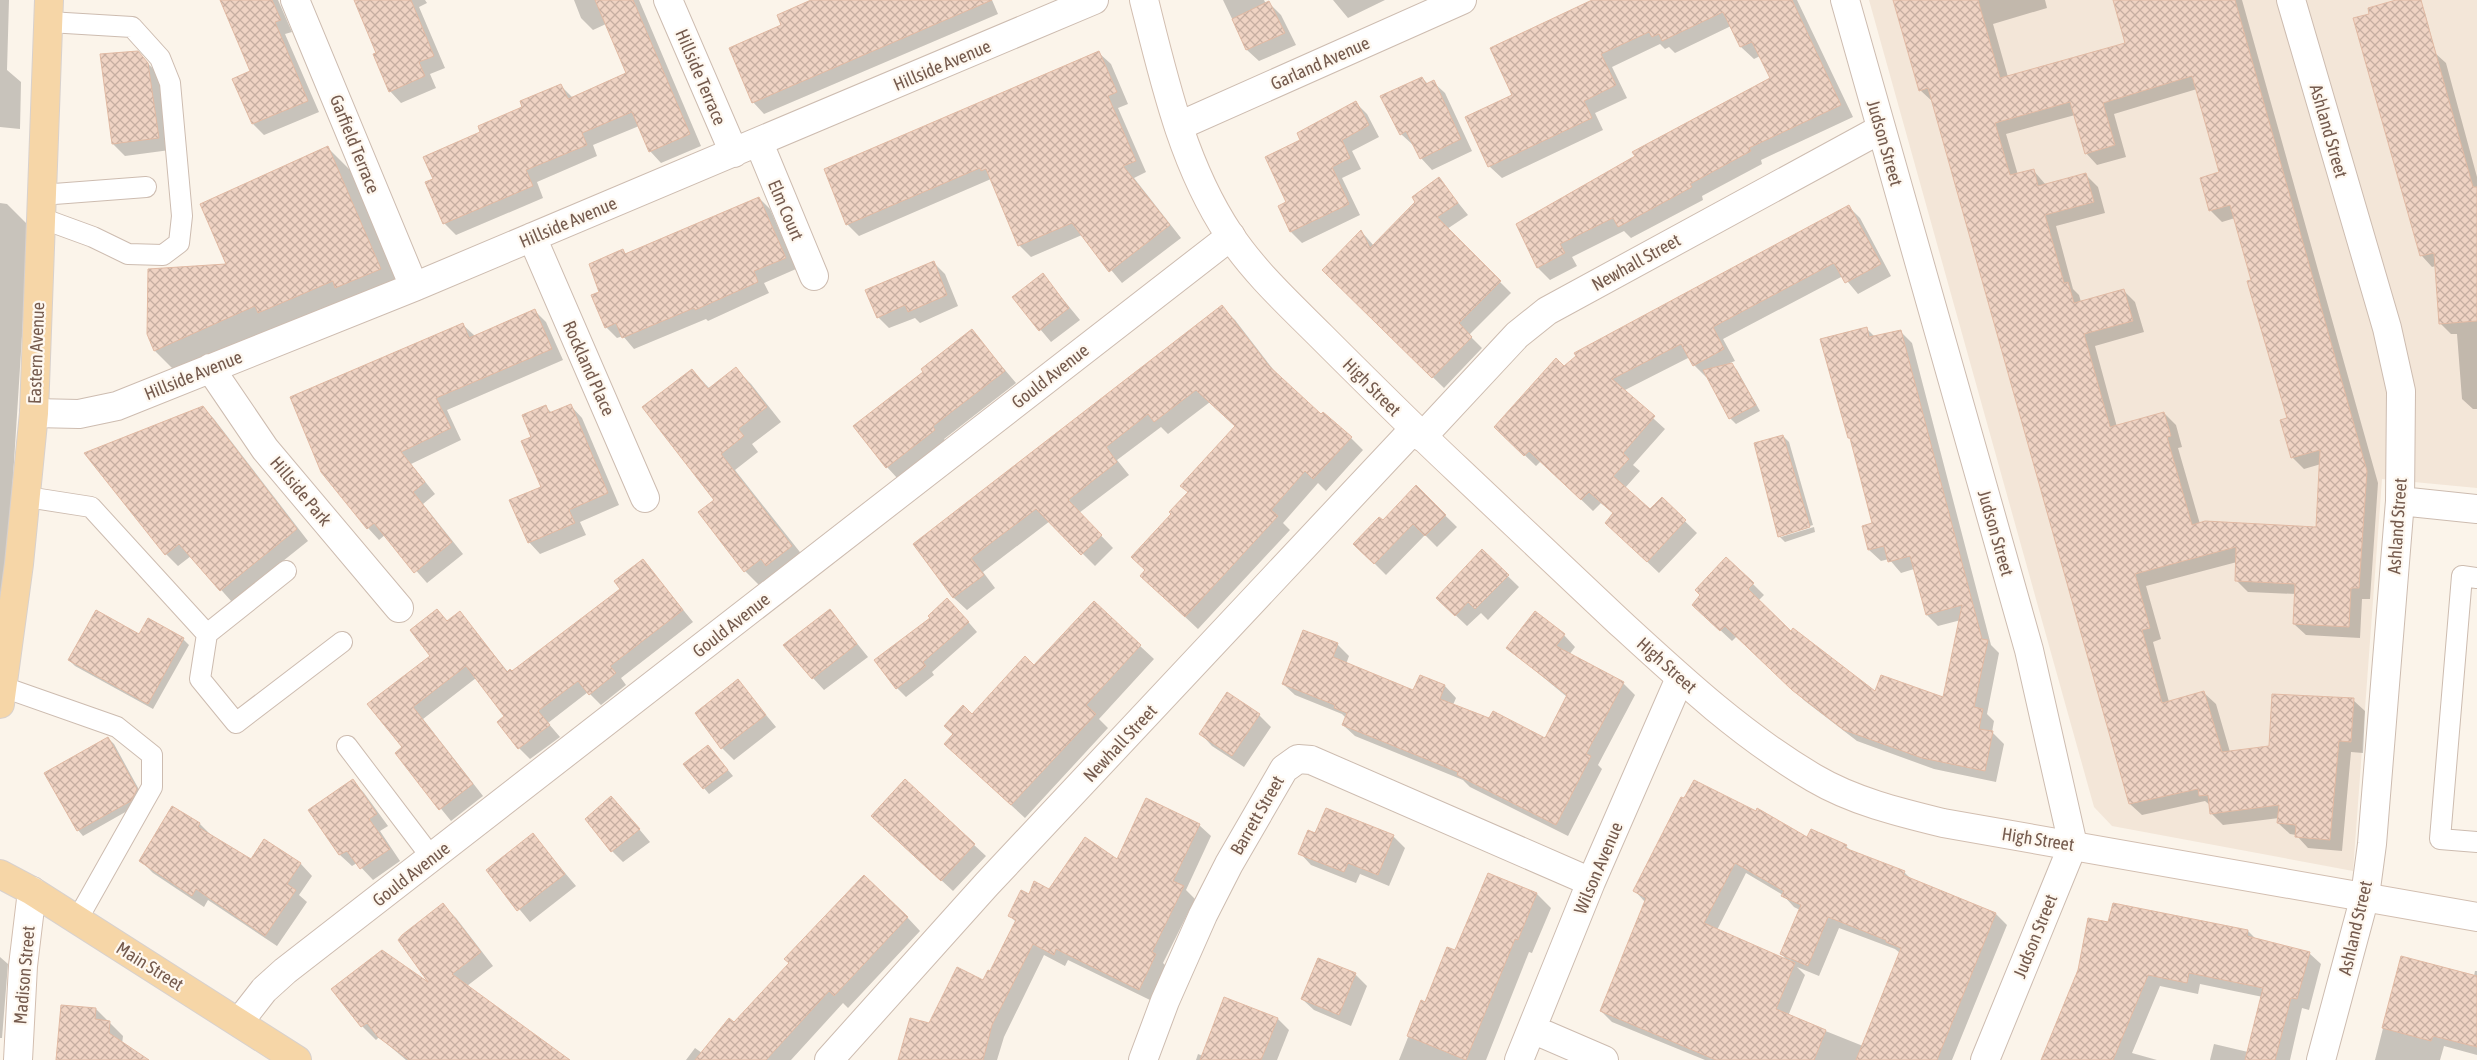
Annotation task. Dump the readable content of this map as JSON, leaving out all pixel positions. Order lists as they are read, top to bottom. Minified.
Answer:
{"streets":{"main road":["Eastern Avenue","Main Street"],"street":["Garland Avenue","Hillside Avenue","Hillside Terrace","Ashland Street","Judson Street","Garfield Terrace","Elm Court","Newhall Street","Rockland Place","Gould Avenue","High Street","Hillside Park","Barrett Street","Wilson Avenue","Madison Street"]},"crossings":[["Garland Avenue","High Street"],["Hillside Avenue","Hillside Terrace"],["Hillside Avenue","Garfield Terrace"],["Hillside Avenue","Elm Court"],["Hillside Avenue","Eastern Avenue"],["Hillside Avenue","Rockland Place"],["Hillside Avenue","Hillside Park"],["Hillside Terrace","Elm Court"],["Ashland Street","High Street"],["Judson Street","Newhall Street"],["Judson Street","High Street"],["Newhall Street","High Street"],["Gould Avenue","High Street"],["Gould Avenue","Main Street"],["High Street","Wilson Avenue"],["Barrett Street","Wilson Avenue"],["Main Street","Madison Street"]]}
